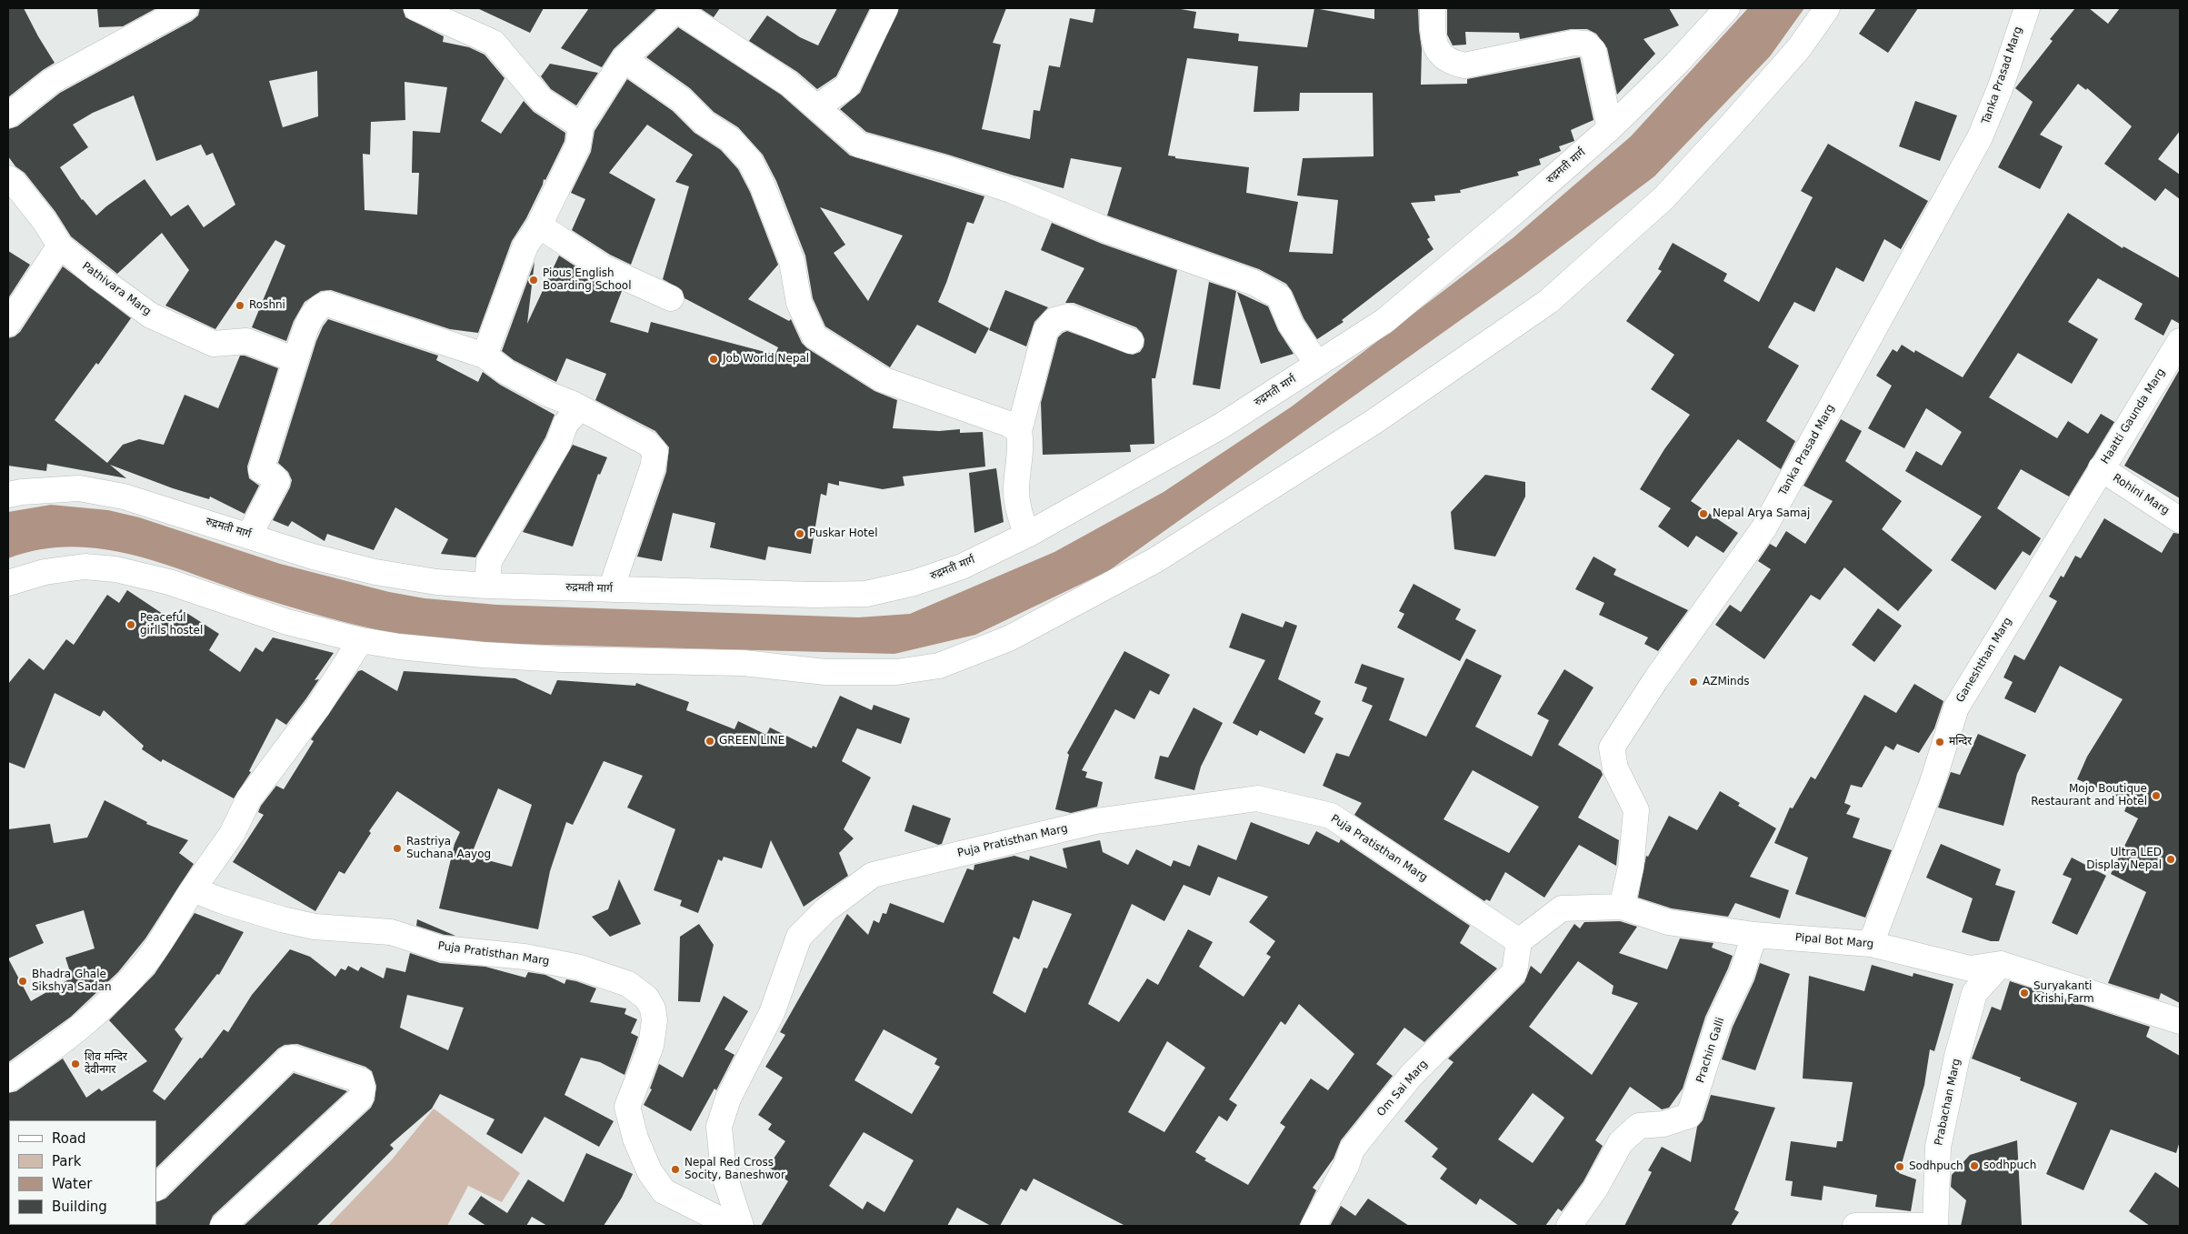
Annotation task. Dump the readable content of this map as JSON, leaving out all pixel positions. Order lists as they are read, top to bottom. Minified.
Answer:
{"streets":{"street":["Tanka Prasad Marg","रुद्रमती मार्ग","Pathivara Marg","Haatti Gaunda Marg","Rohini Marg","Ganeshthan Marg","Puja Pratisthan Marg","Pipal Bot Marg","Prachin Galli","Om Sai Marg","Prabachan Marg"]},"crossings":[["Tanka Prasad Marg","Pipal Bot Marg"],["Haatti Gaunda Marg","Rohini Marg"],["Haatti Gaunda Marg","Ganeshthan Marg"],["Rohini Marg","Ganeshthan Marg"],["Ganeshthan Marg","Pipal Bot Marg"],["Puja Pratisthan Marg","Pipal Bot Marg"],["Puja Pratisthan Marg","Om Sai Marg"],["Pipal Bot Marg","Prachin Galli"],["Pipal Bot Marg","Om Sai Marg"],["Pipal Bot Marg","Prabachan Marg"]],"places":["Pious English Boarding School","Roshni","Job World Nepal","Nepal Arya Samaj","Puskar Hotel","Peaceful girlls hostel","AZMinds","GREEN LINE","मन्दिर","Mojo Boutique Restaurant and Hotel","Rastriya Suchana Aayog","Ultra LED Display Nepal","Bhadra Ghale Sikshya Sadan","Suryakanti Krishi Farm","शिव मन्दिर देवीनगर","sodhpuch","Sodhpuch","Nepal Red Cross Socity, Baneshwor"],"legend":["Road","Park","Water","Building"]}
